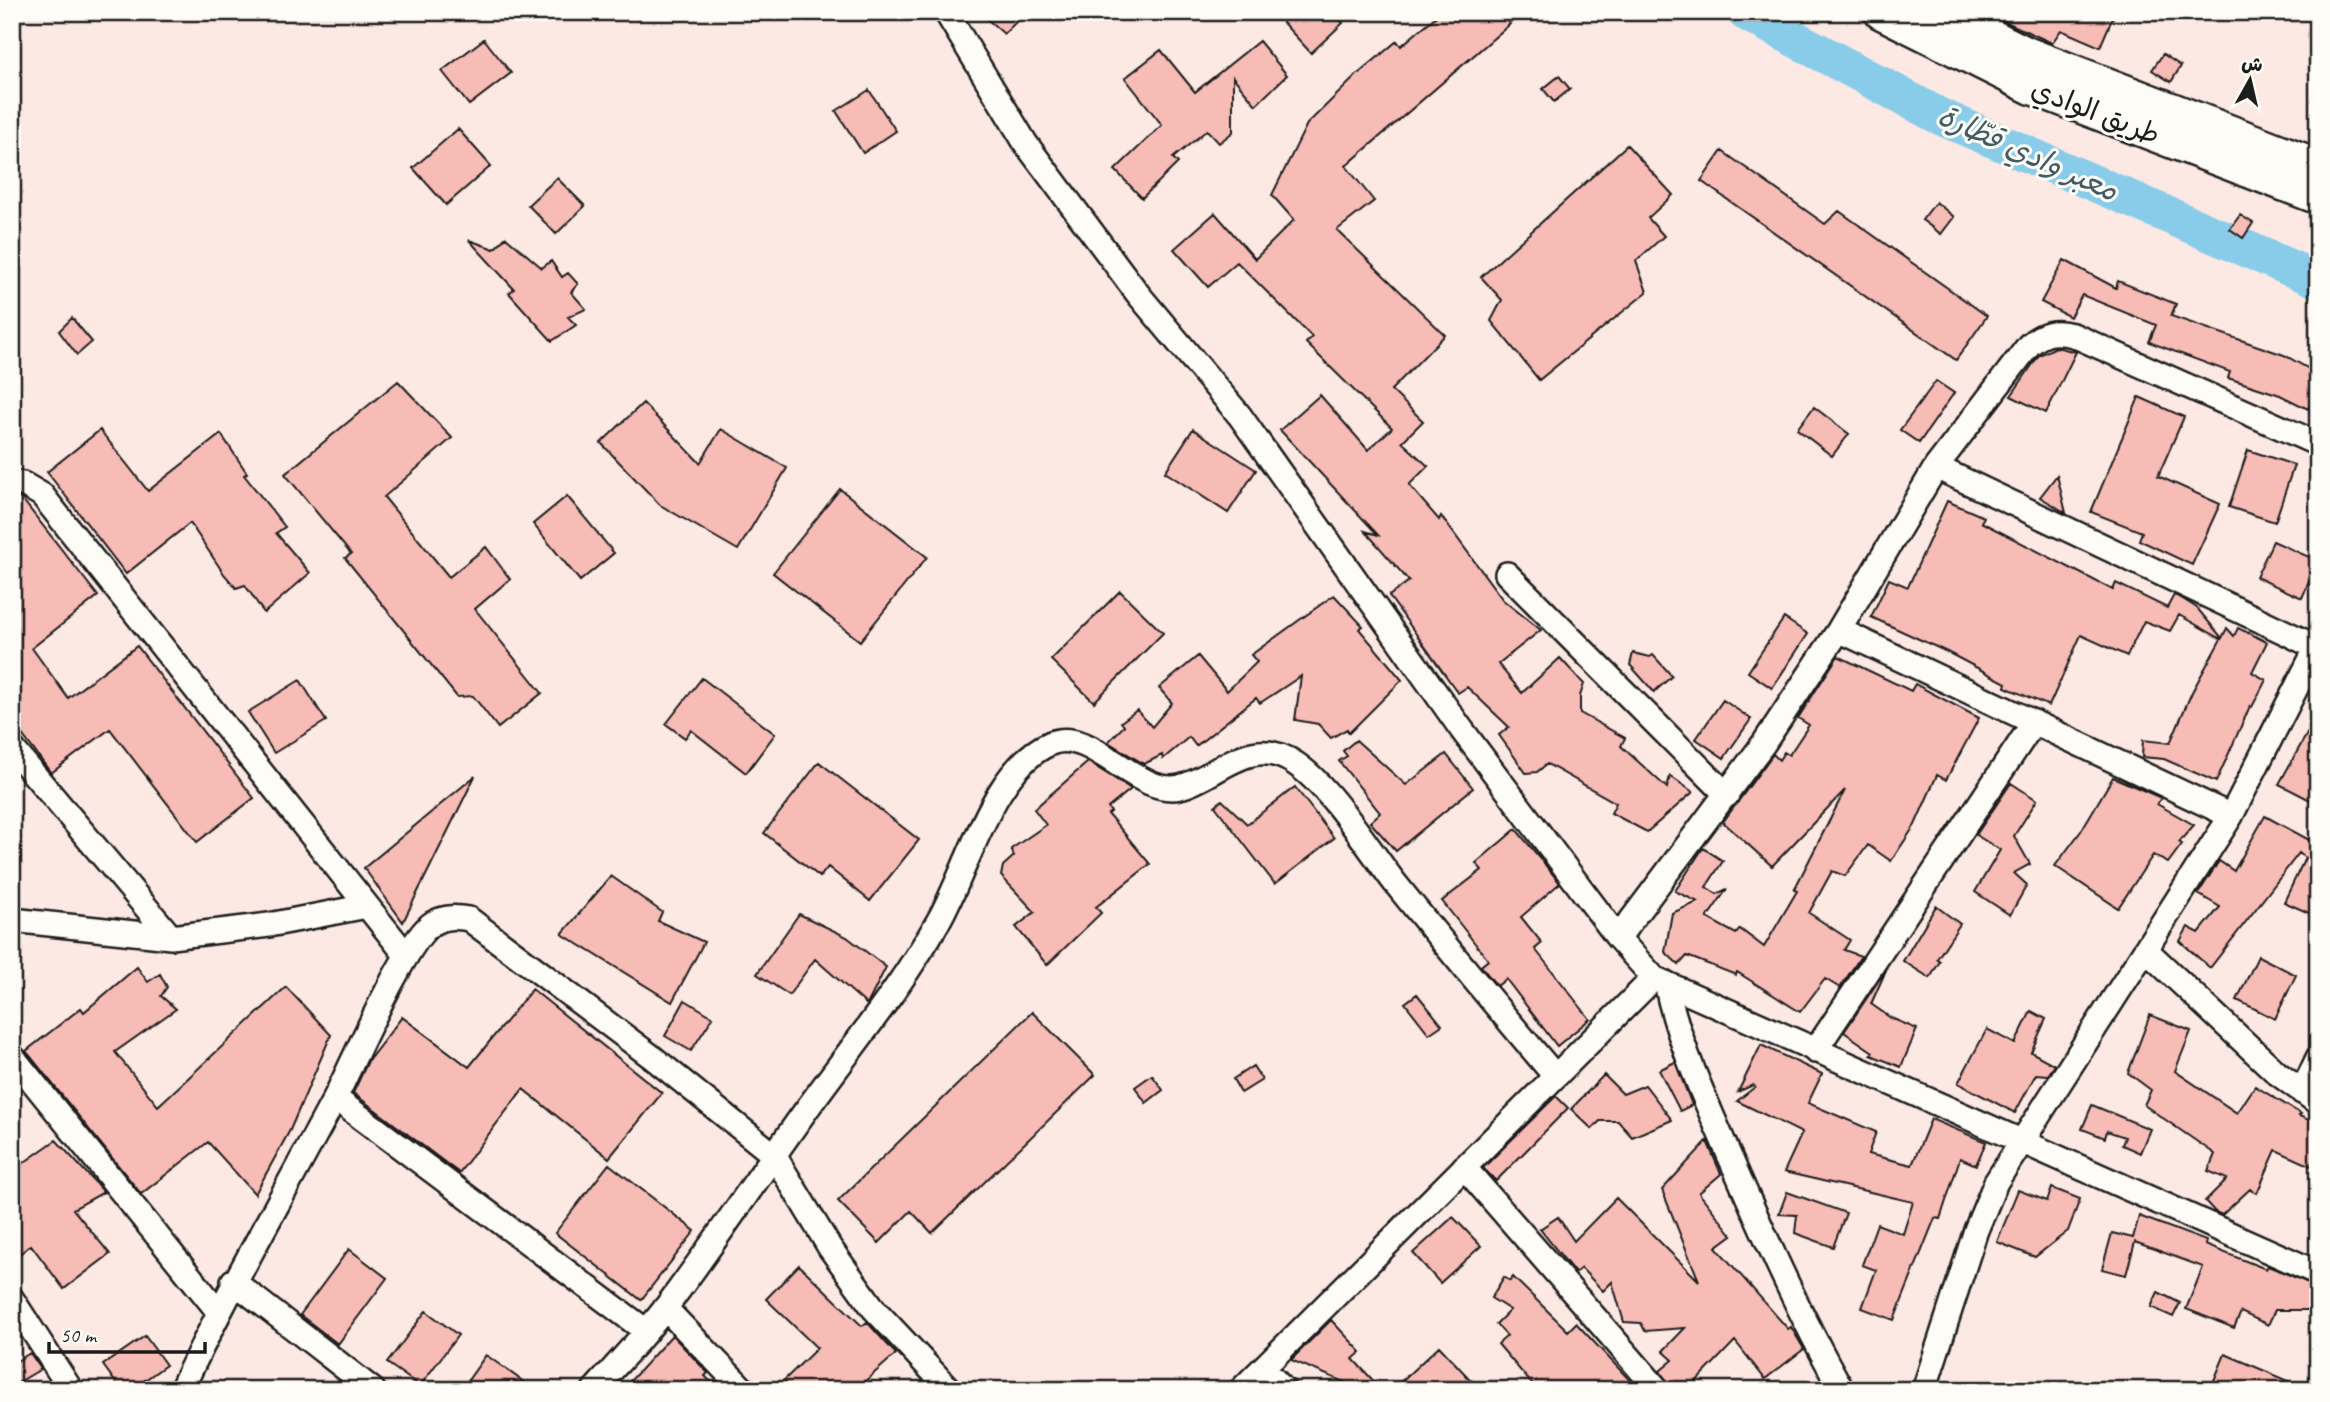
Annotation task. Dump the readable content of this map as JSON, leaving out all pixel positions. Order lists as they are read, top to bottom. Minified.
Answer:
{"streets":{"main road":["طريق الوادي"]},"water":["معبر وادي قطّارة"],"scale_bar":"50 m","north":"top"}
